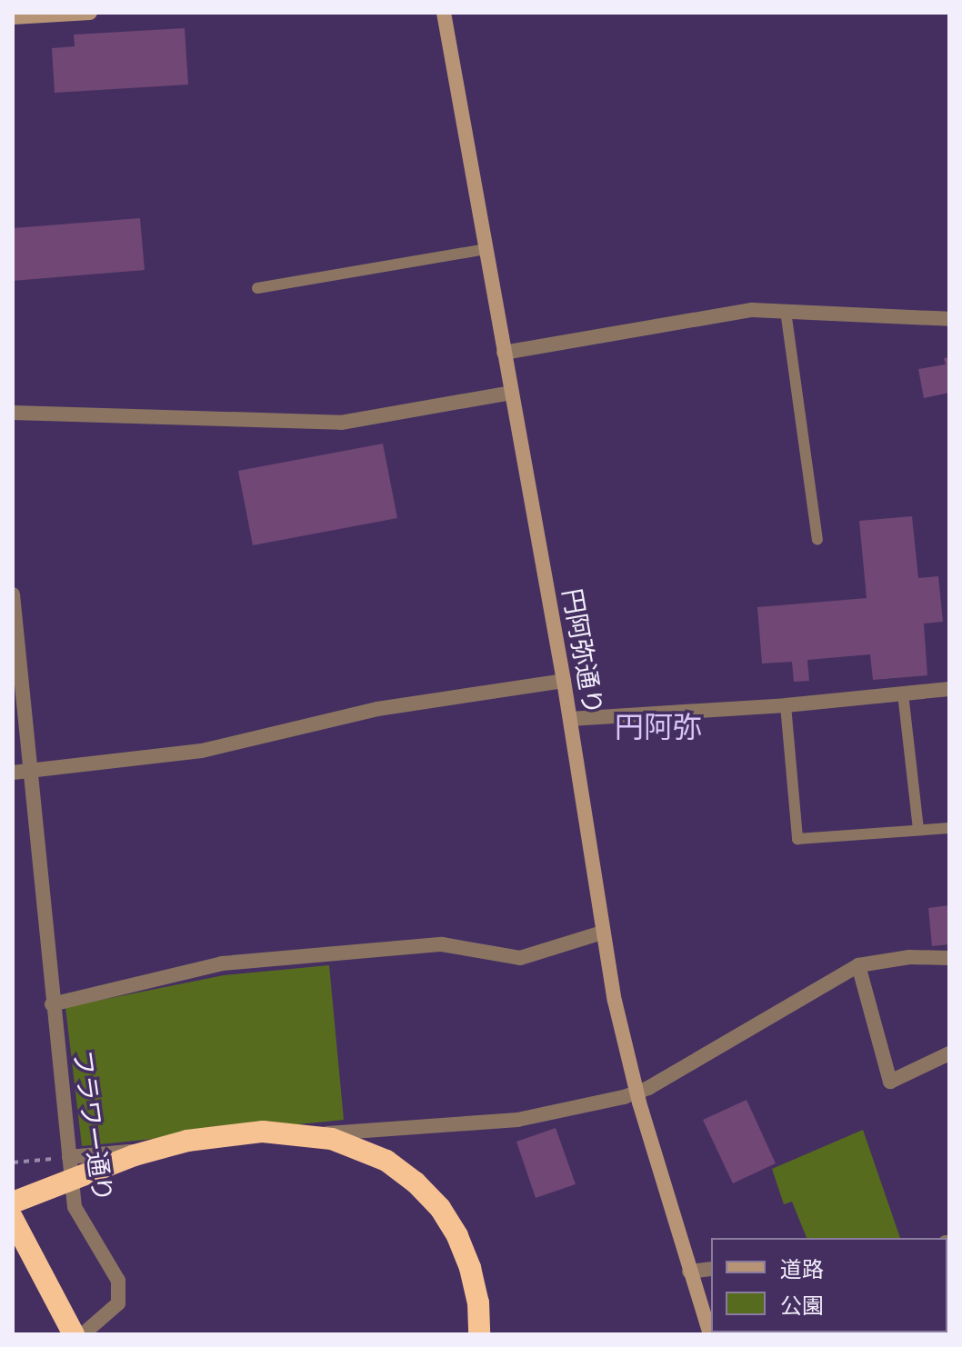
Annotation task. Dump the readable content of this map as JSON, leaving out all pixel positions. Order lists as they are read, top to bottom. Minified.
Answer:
{"streets":{"street":["円阿弥通り","フラワー通り"]},"districts":["円阿弥"],"legend":["道路","公園"]}
